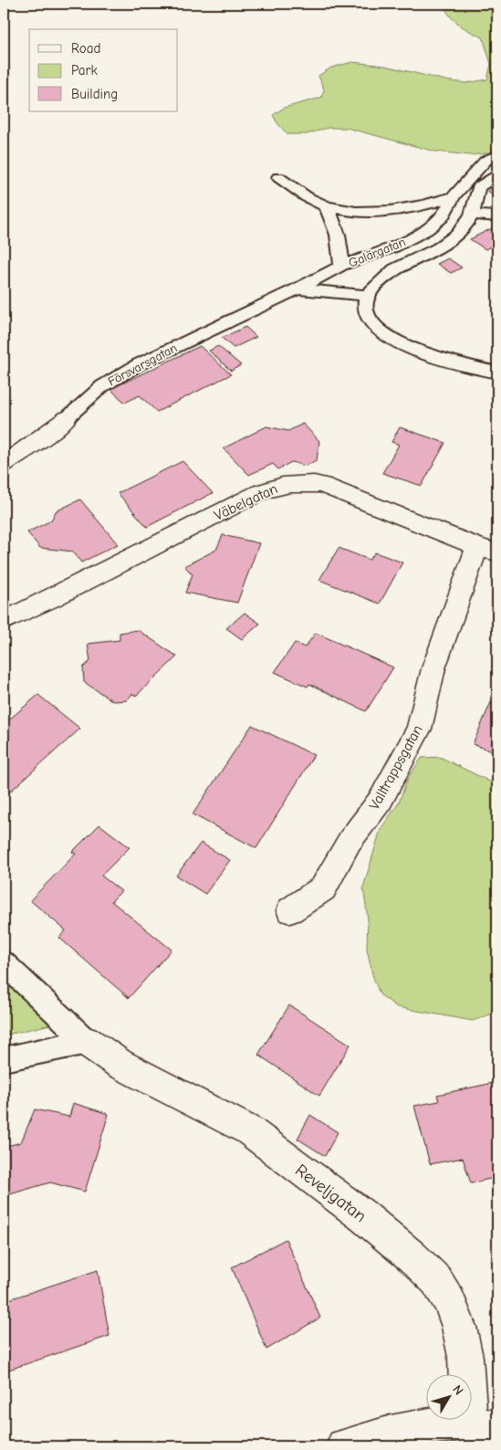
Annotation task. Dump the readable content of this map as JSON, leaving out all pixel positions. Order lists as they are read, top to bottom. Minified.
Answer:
{"streets":{"street":["Försvarsgatan","Väbelgatan","Valltrappsgatan","Reveljgatan"],"lane":["Galärgatan"]},"crossings":[["Galärgatan","Försvarsgatan"],["Väbelgatan","Valltrappsgatan"]],"legend":["Road","Park","Building"],"north":"top right"}
